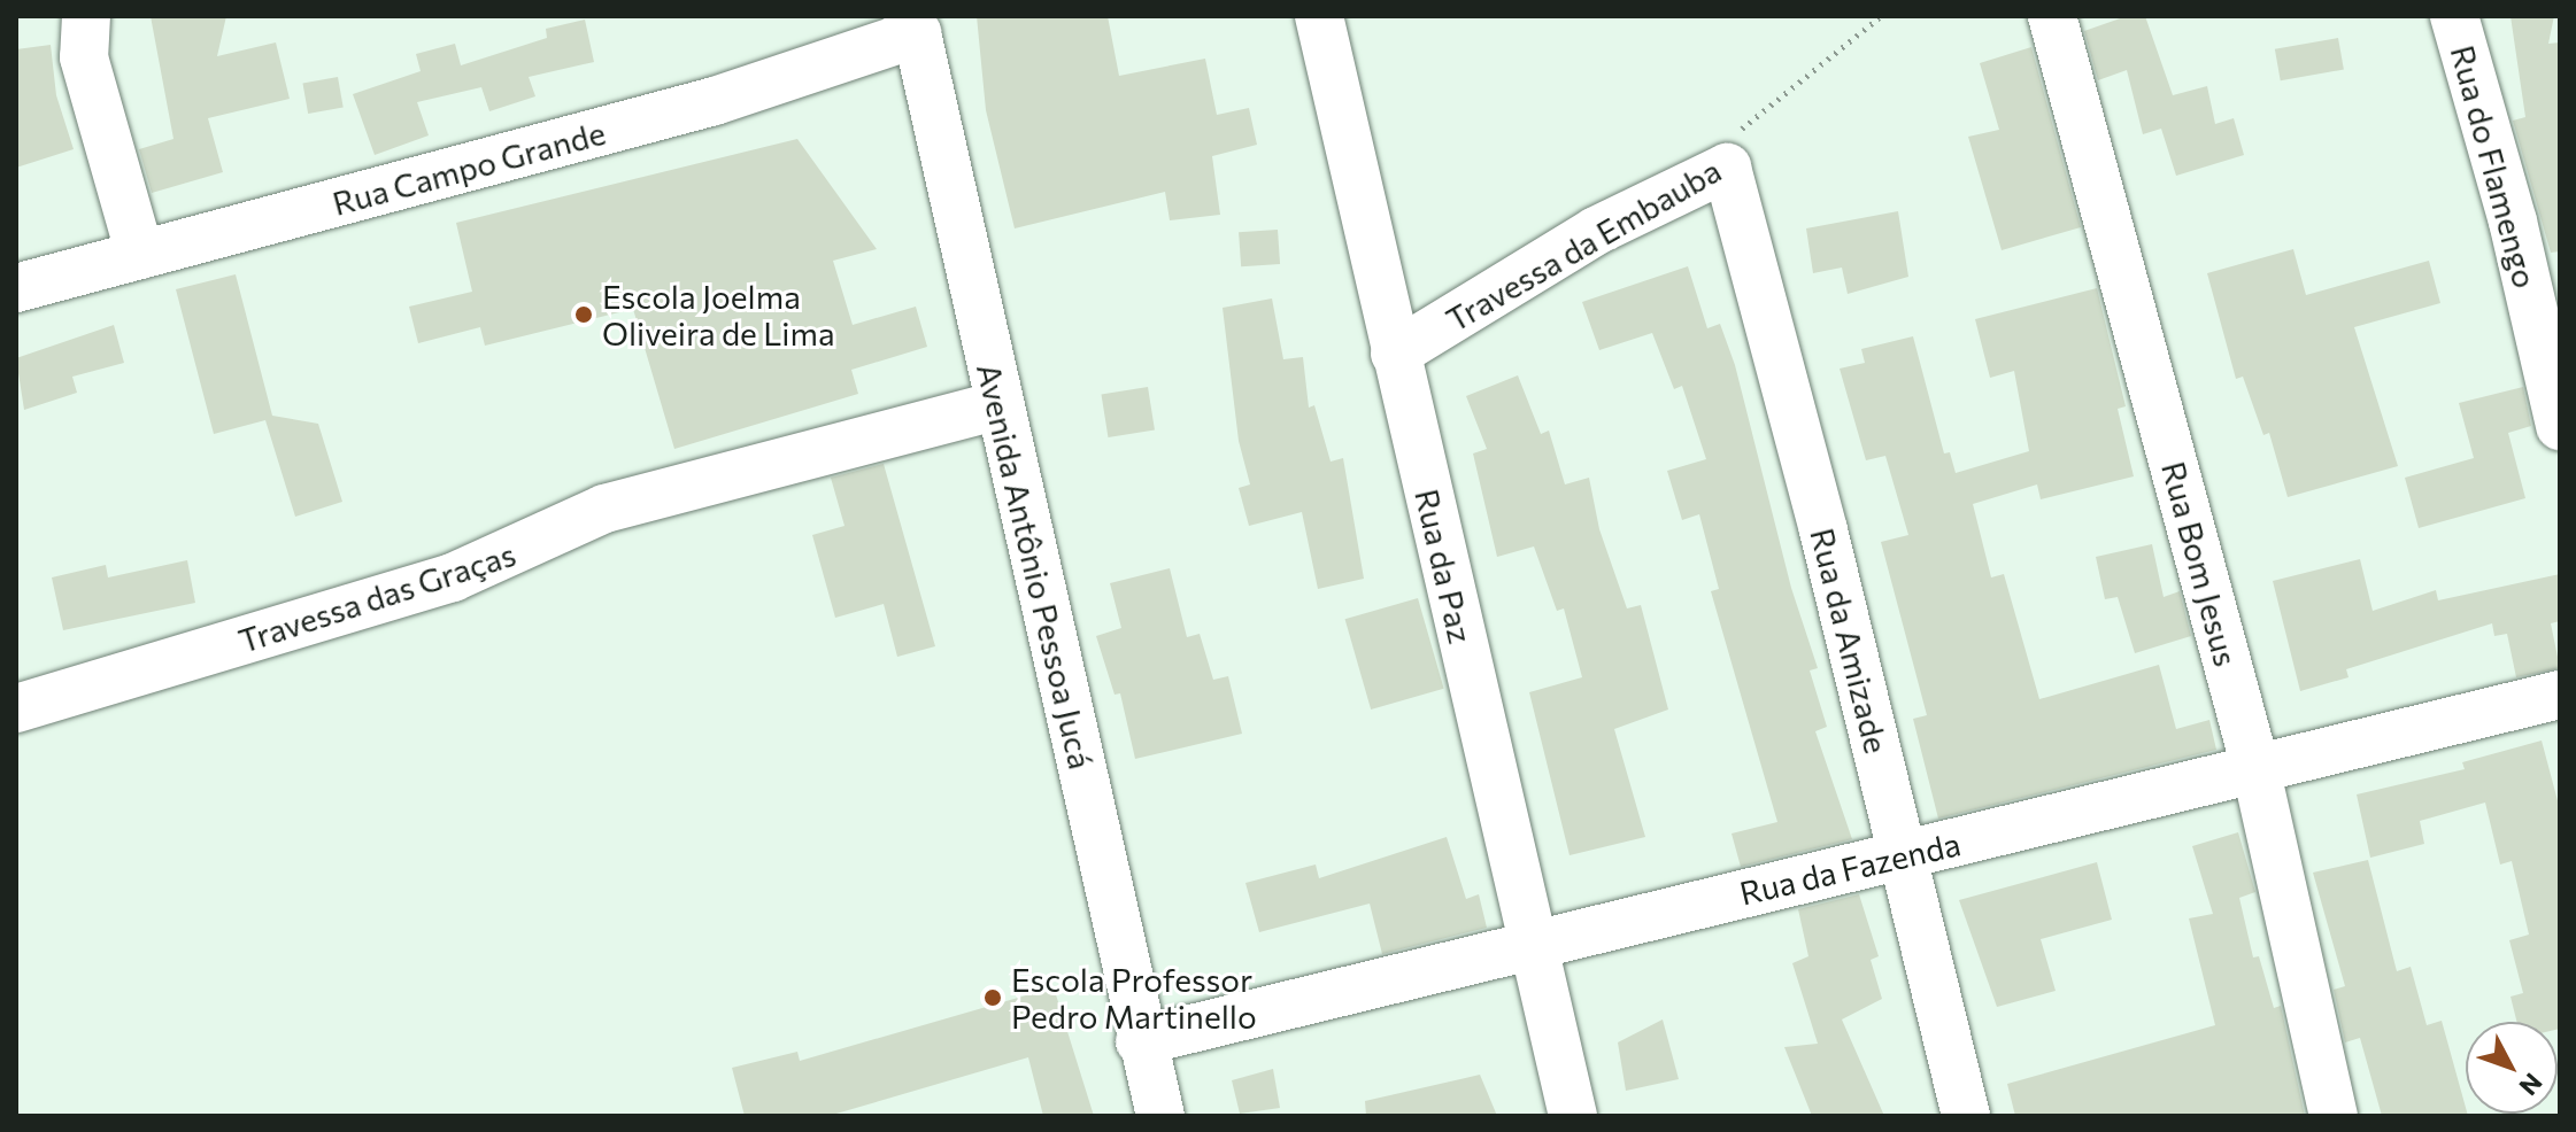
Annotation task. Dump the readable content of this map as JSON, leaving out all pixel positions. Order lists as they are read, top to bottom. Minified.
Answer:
{"streets":{"street":["Rua do Flamengo","Rua Campo Grande","Travessa da Embauba","Rua Bom Jesus","Avenida Antônio Pessoa Jucá","Rua da Paz","Travessa das Graças","Rua da Amizade","Rua da Fazenda"]},"crossings":[["Rua Campo Grande","Avenida Antônio Pessoa Jucá"],["Travessa da Embauba","Rua da Paz"],["Travessa da Embauba","Rua da Amizade"],["Rua Bom Jesus","Rua da Fazenda"],["Avenida Antônio Pessoa Jucá","Travessa das Graças"],["Avenida Antônio Pessoa Jucá","Rua da Fazenda"],["Rua da Paz","Rua da Fazenda"],["Rua da Amizade","Rua da Fazenda"]],"places":["Escola Joelma Oliveira de Lima","Escola Professor Pedro Martinello"],"north":"bottom right"}
